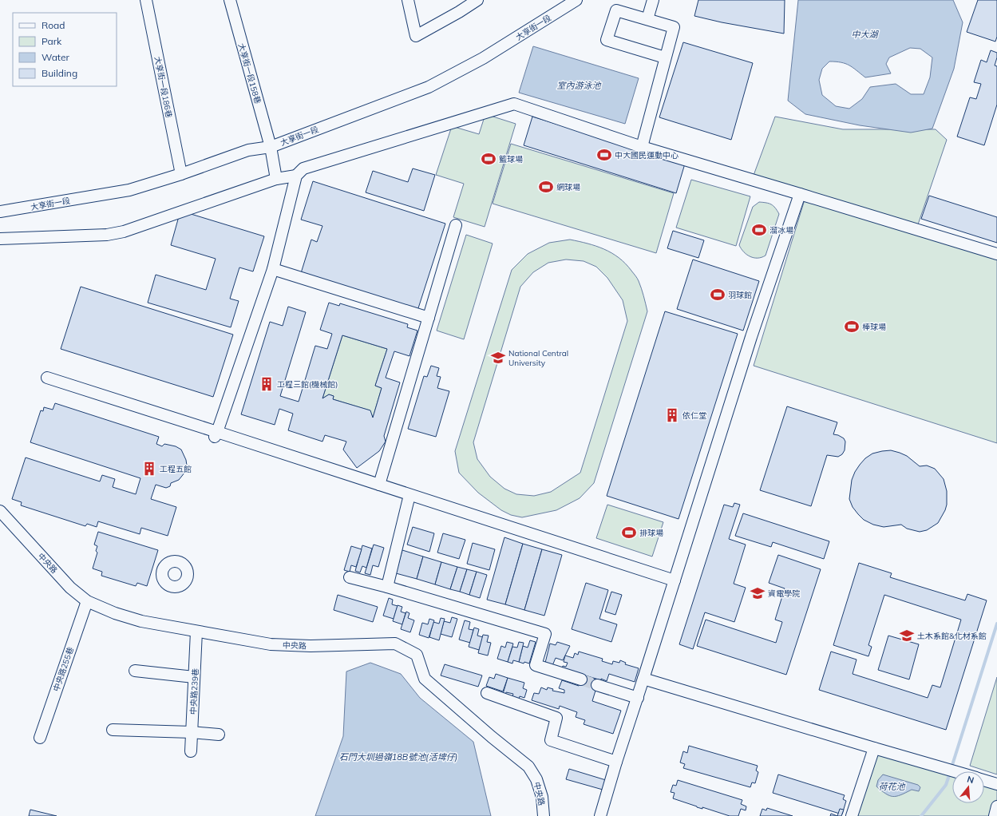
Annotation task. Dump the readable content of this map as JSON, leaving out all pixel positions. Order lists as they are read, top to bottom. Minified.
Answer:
{"streets":{"street":["大享街一段","大享街一段158巷","大享街一段186巷","中央路","中央路255巷","中央路239巷"]},"crossings":[["大享街一段","大享街一段158巷"],["大享街一段","大享街一段186巷"],["中央路","中央路255巷"],["中央路","中央路239巷"]],"water":["中大湖","室內游泳池","石門大圳過嶺18B號池(活埤仔)","荷花池"],"places":{"sports":["中大國民運動中心","籃球場","網球場","溜冰場","羽球館","棒球場","排球場"],"school or university":["National Central University","資電學院","土木系館&化材系館"],"building":["工程三館(機械館)","依仁堂","工程五館"]},"legend":["Road","Park","Water","Building"],"north":"top"}
